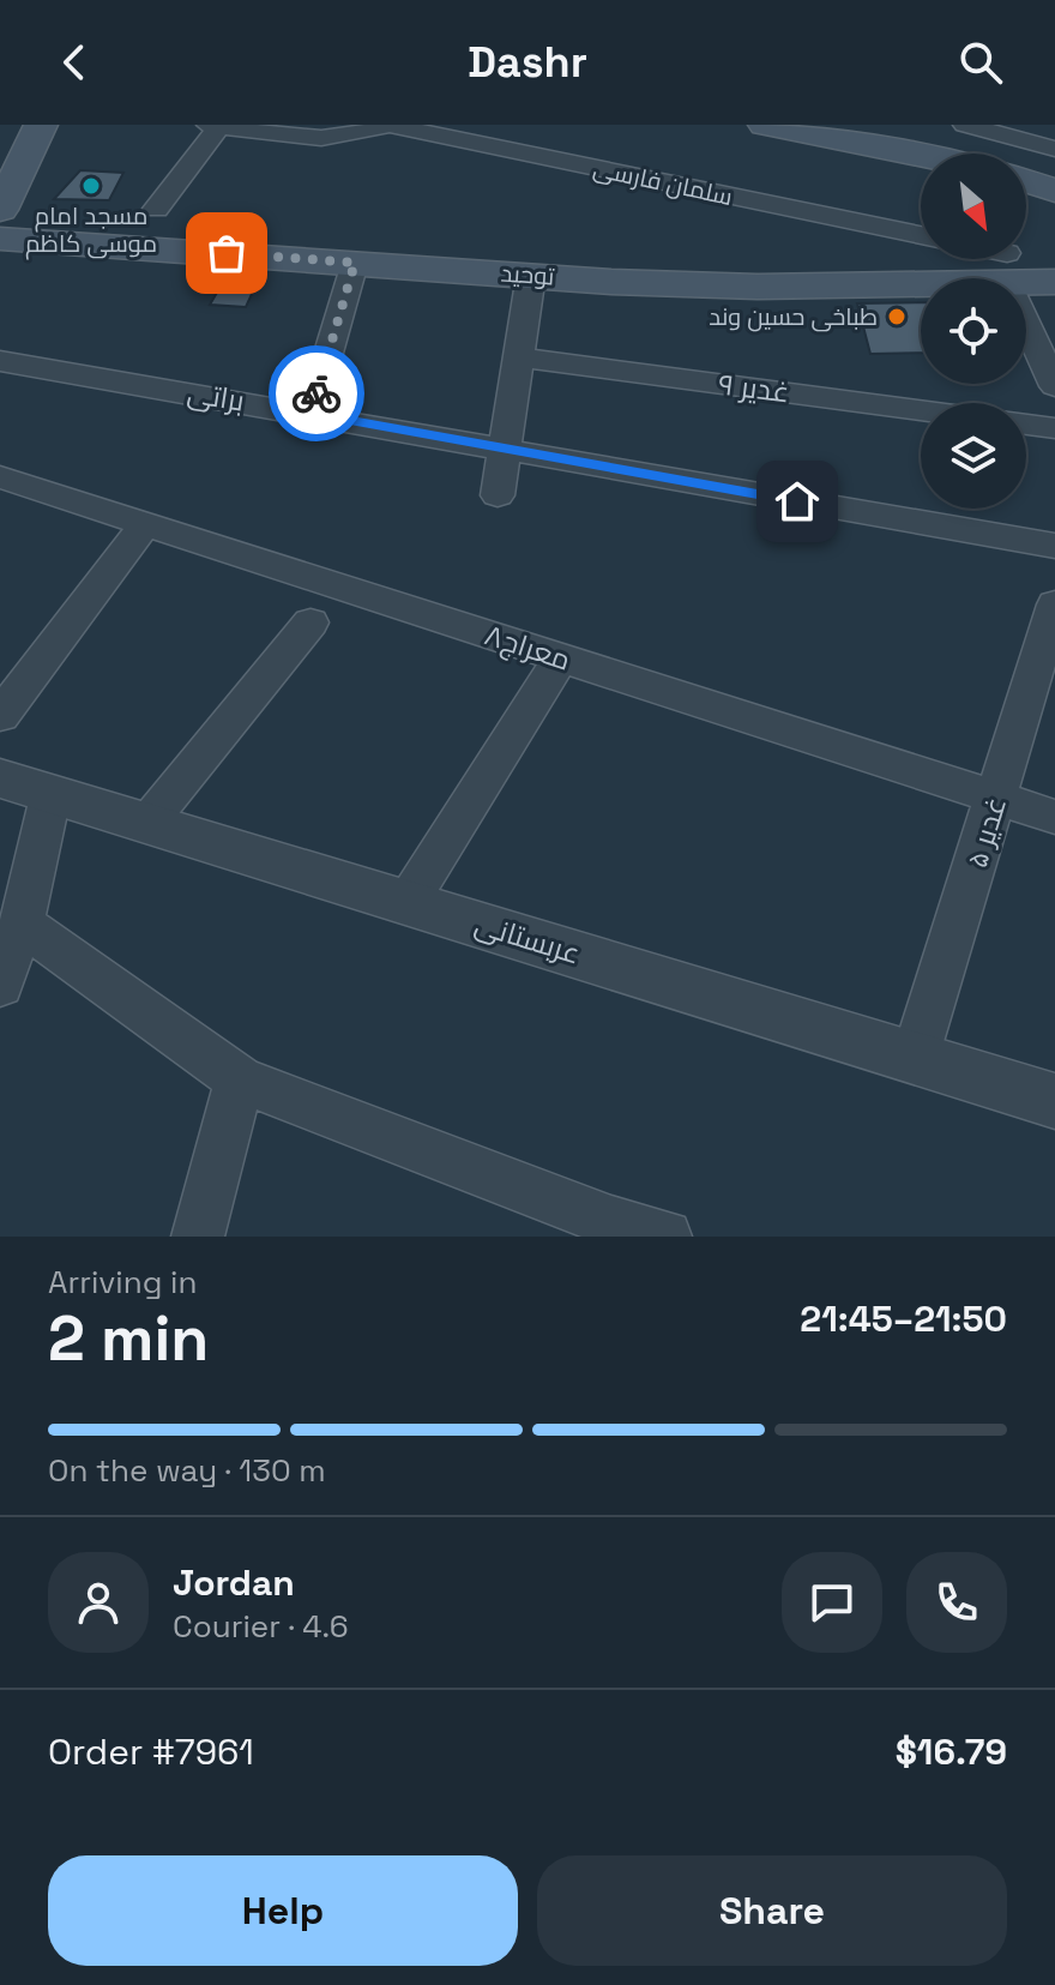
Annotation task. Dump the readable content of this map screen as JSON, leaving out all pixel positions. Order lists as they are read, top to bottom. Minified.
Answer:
{"streets":{"main road":["توحید"],"street":["سلمان فارسی","غدیر ۹","براتی","معراج۸","غدیر ۵","عربستانی"]},"crossings":[["معراج۸","غدیر ۵"],["غدیر ۵","عربستانی"]],"places":["مسجد امام موسی کاظم","طباخی حسین وند"],"north":"bottom right","page":{"header":"Dashr","heading":["2 min","Arriving in","21:45–21:50"],"panel":["Jordan","Courier · 4.6","Order #7961","$16.79"],"bar":"On the way · 130 m","buttons":["Help","Share"]}}
